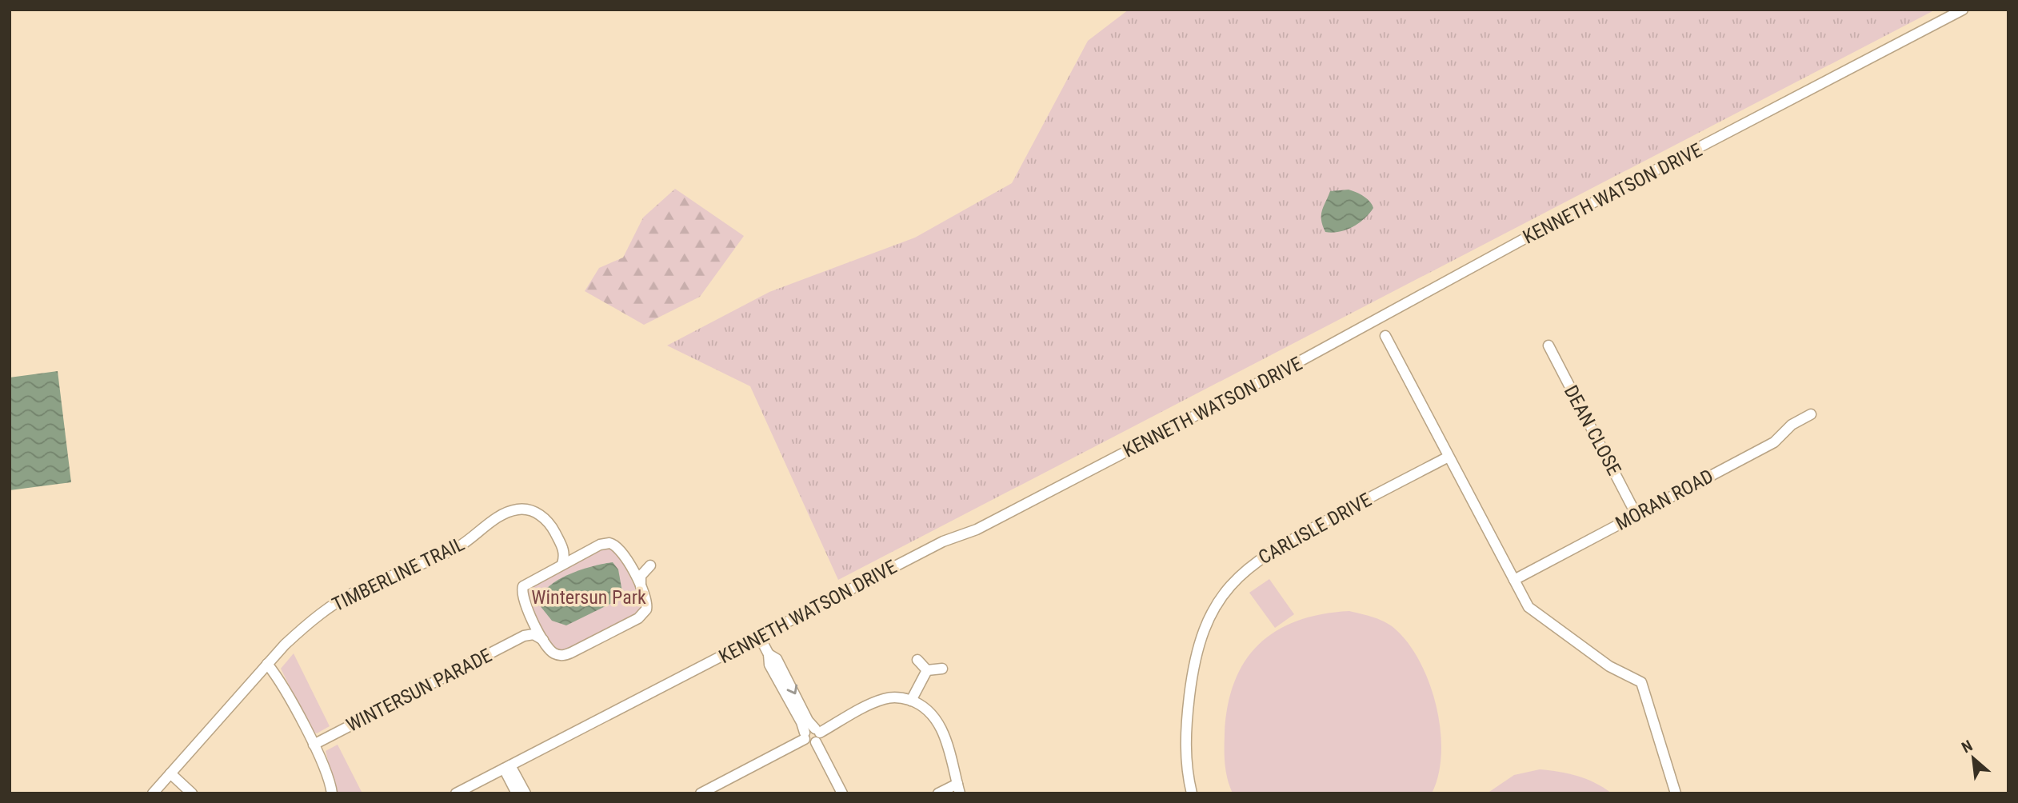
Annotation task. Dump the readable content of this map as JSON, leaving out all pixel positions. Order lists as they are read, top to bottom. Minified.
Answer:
{"streets":{"street":["KENNETH WATSON DRIVE","DEAN CLOSE","MORAN ROAD","CARLISLE DRIVE","TIMBERLINE TRAIL","WINTERSUN PARADE"]},"crossings":[["DEAN CLOSE","MORAN ROAD"]],"parks":["Wintersun Park"],"north":"top left"}
